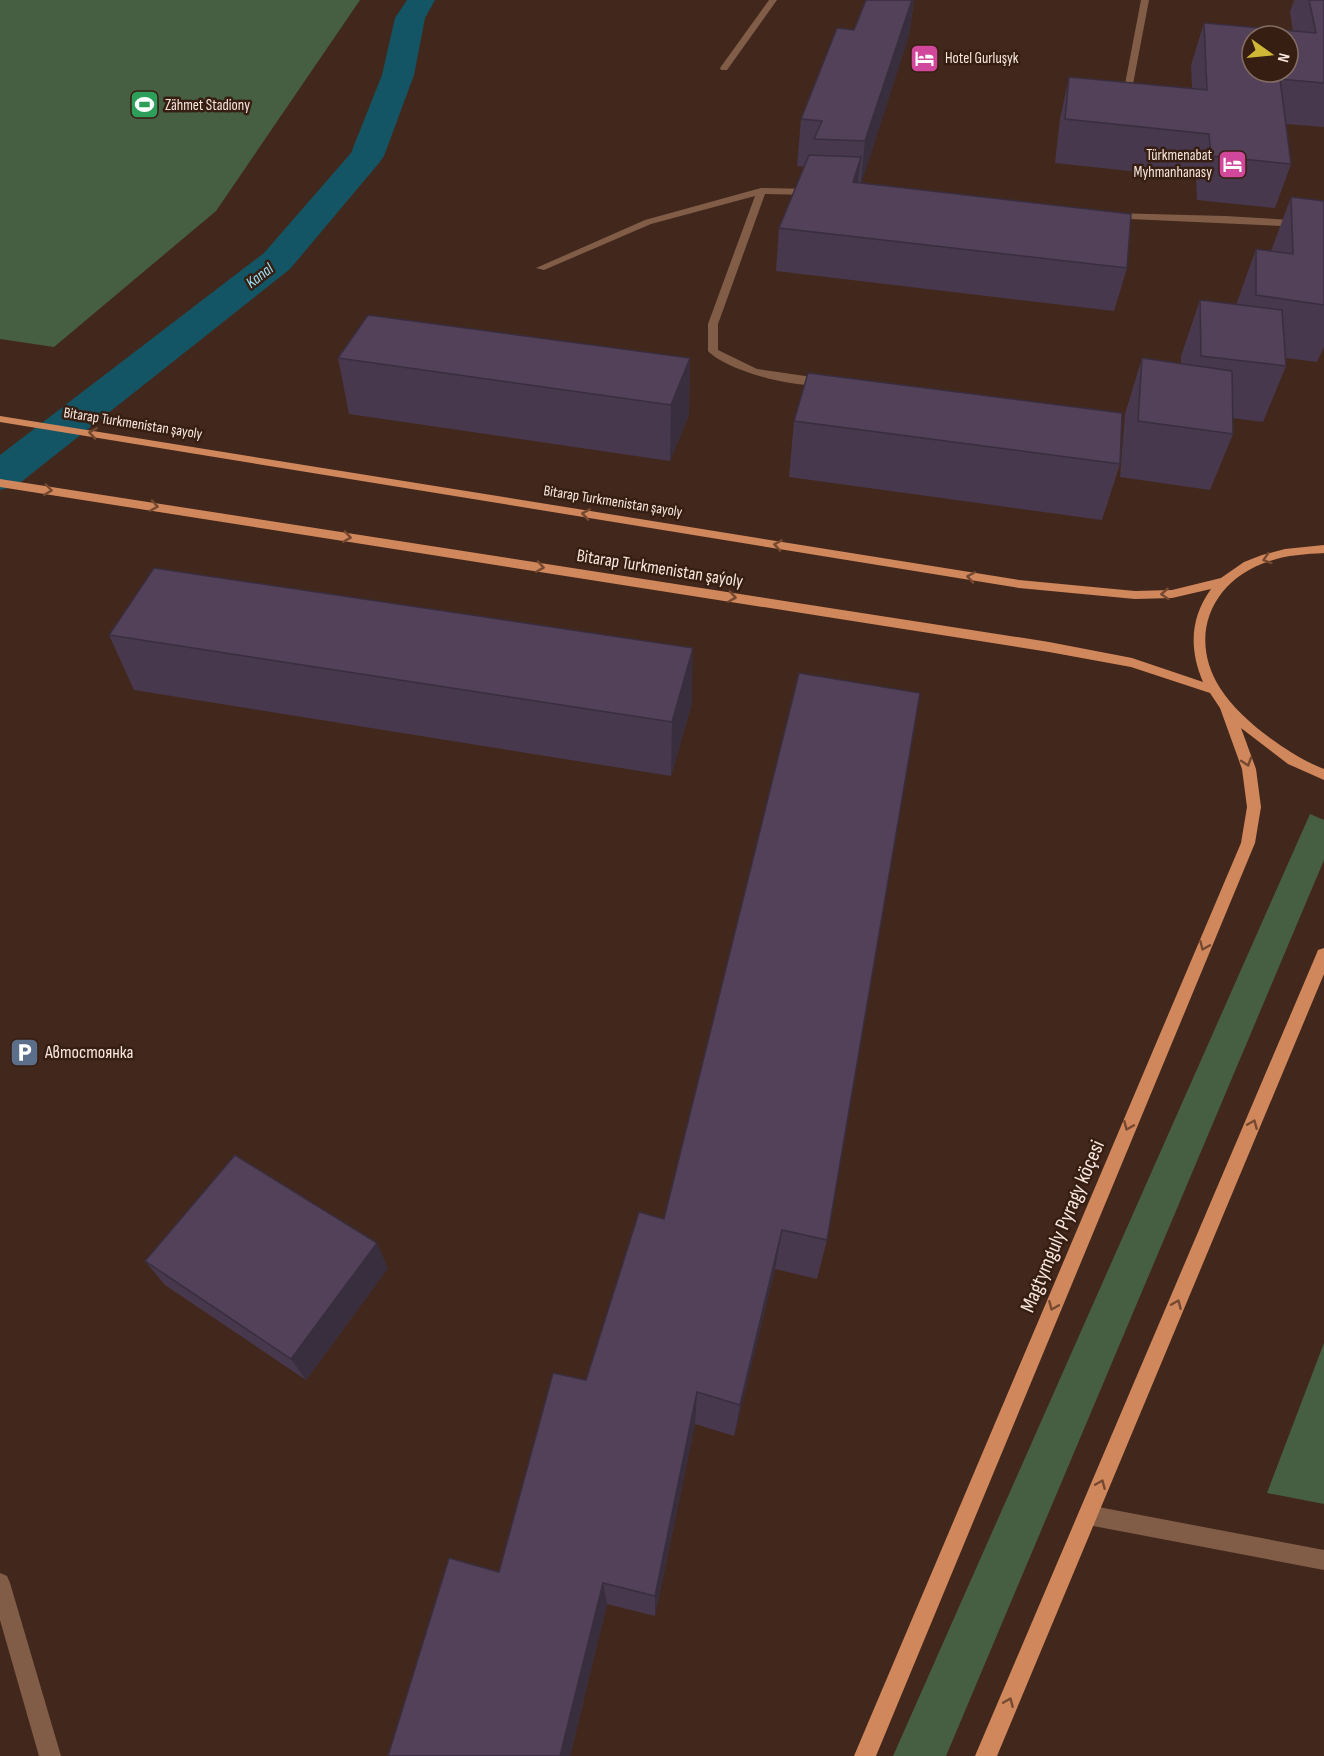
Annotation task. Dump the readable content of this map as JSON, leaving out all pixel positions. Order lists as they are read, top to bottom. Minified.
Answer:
{"streets":{"main road":["Bitarap Turkmenistan şayoly","Bitarap Turkmenistan şaýoly","Magtymguly Pyragy köçesi"]},"one_way":["Bitarap Turkmenistan şayoly","Bitarap Turkmenistan şaýoly"],"water":["Kanal"],"places":{"hotel":["Hotel Gurluşyk","Türkmenabat Myhmanhanasy"],"sports":["Zähmet Stadiony"],"parking":["Автостоянка"]},"north":"right"}
